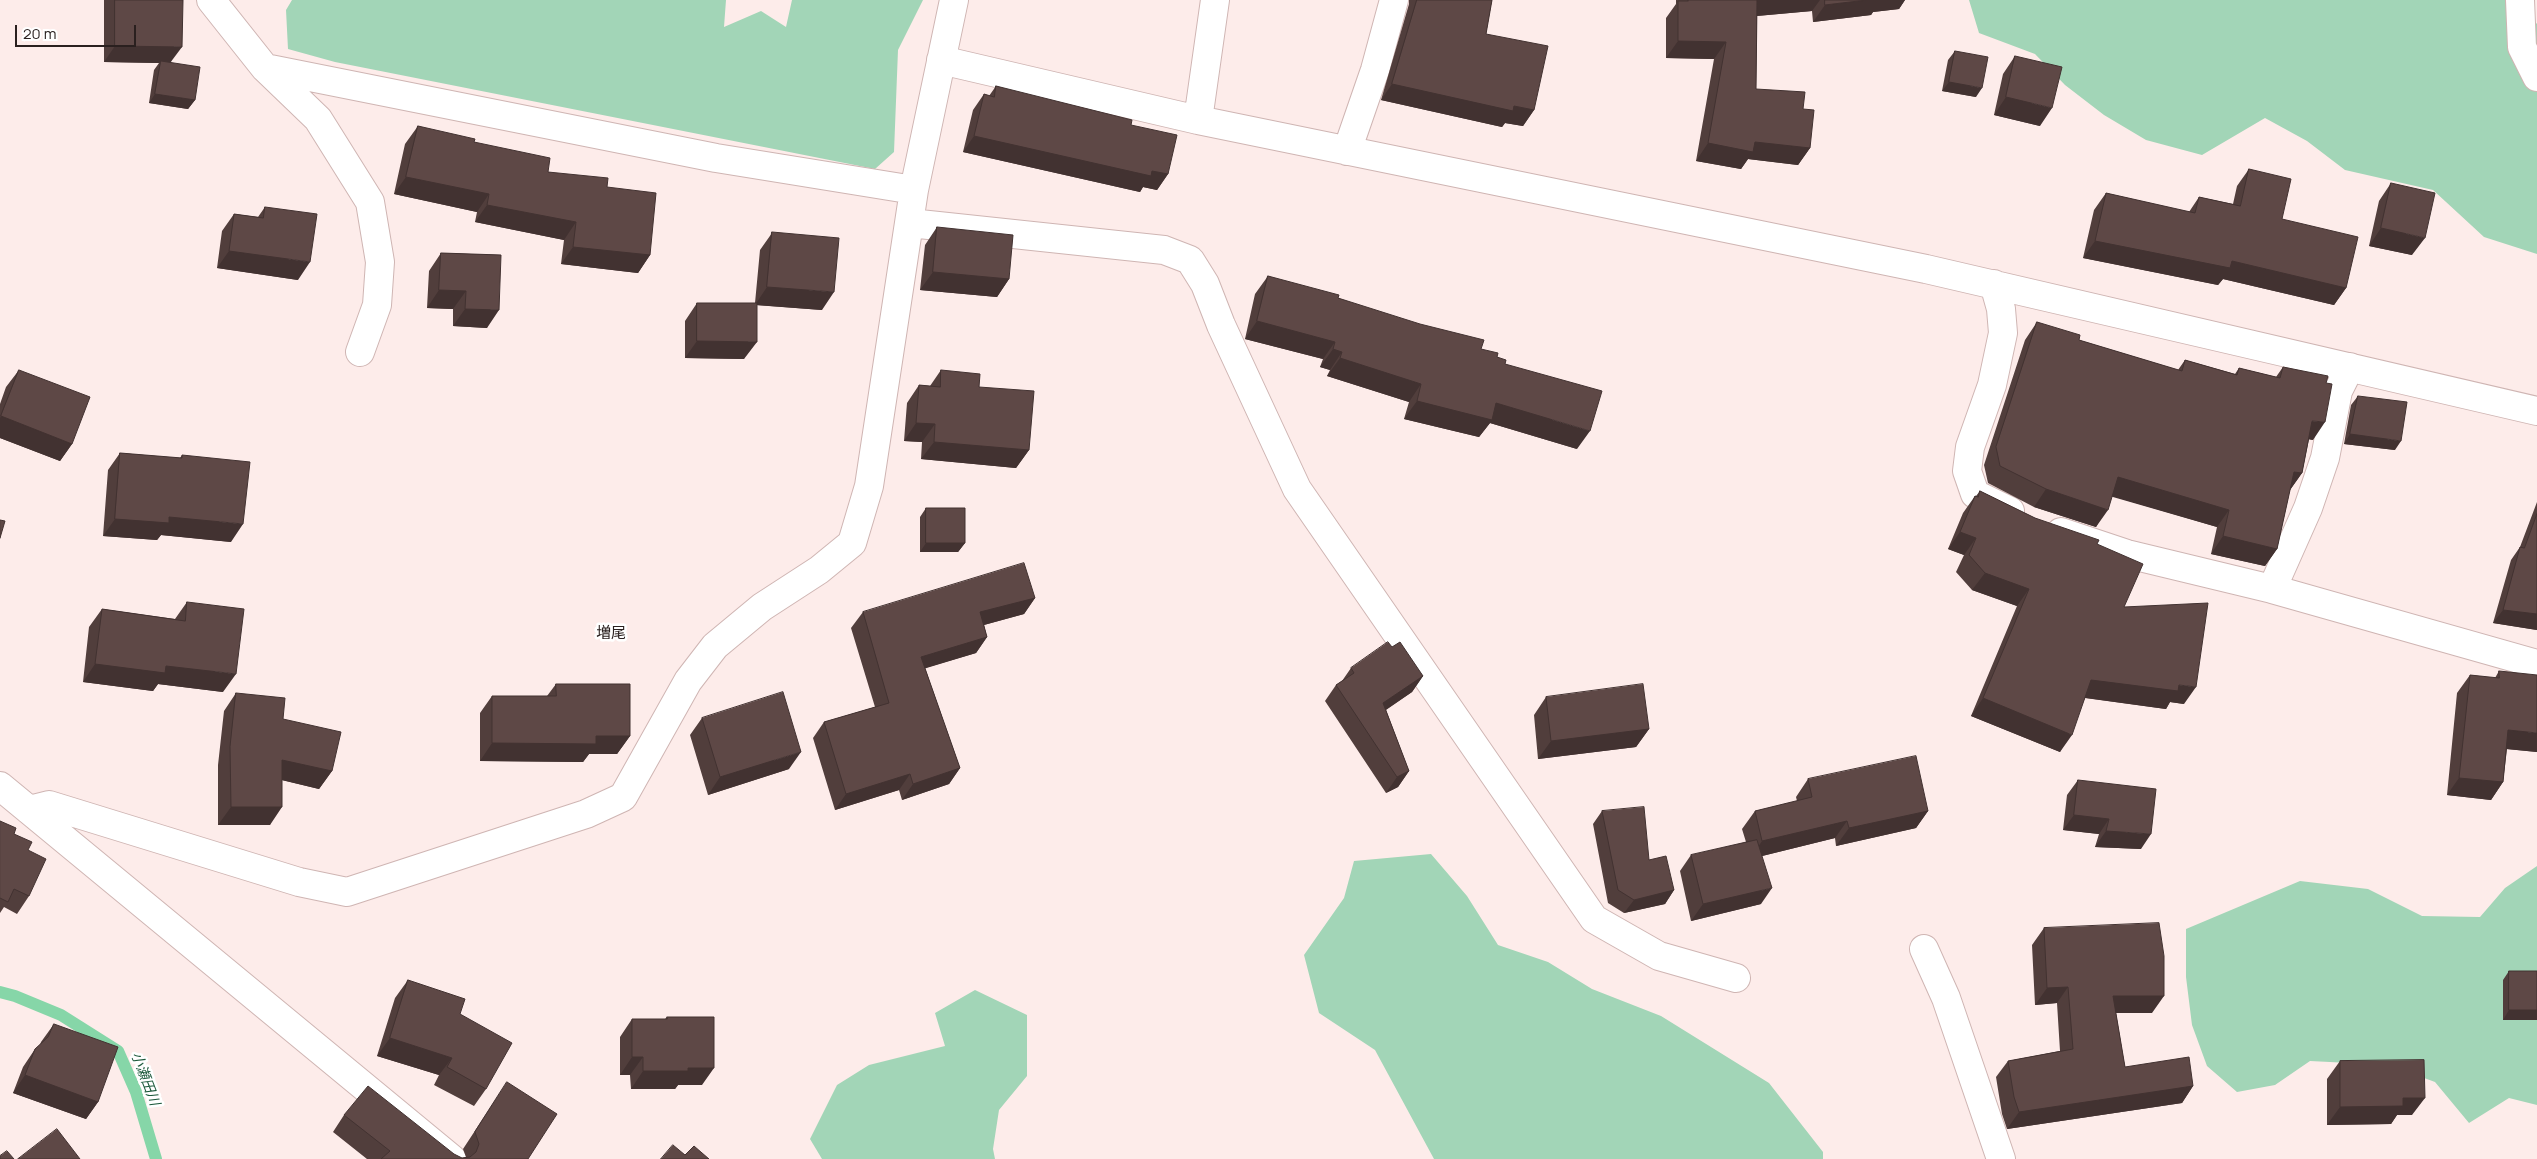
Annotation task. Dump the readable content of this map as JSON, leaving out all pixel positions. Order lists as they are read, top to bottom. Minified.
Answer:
{"districts":["増尾"],"water":["小瀬田川"],"scale_bar":"20 m"}
